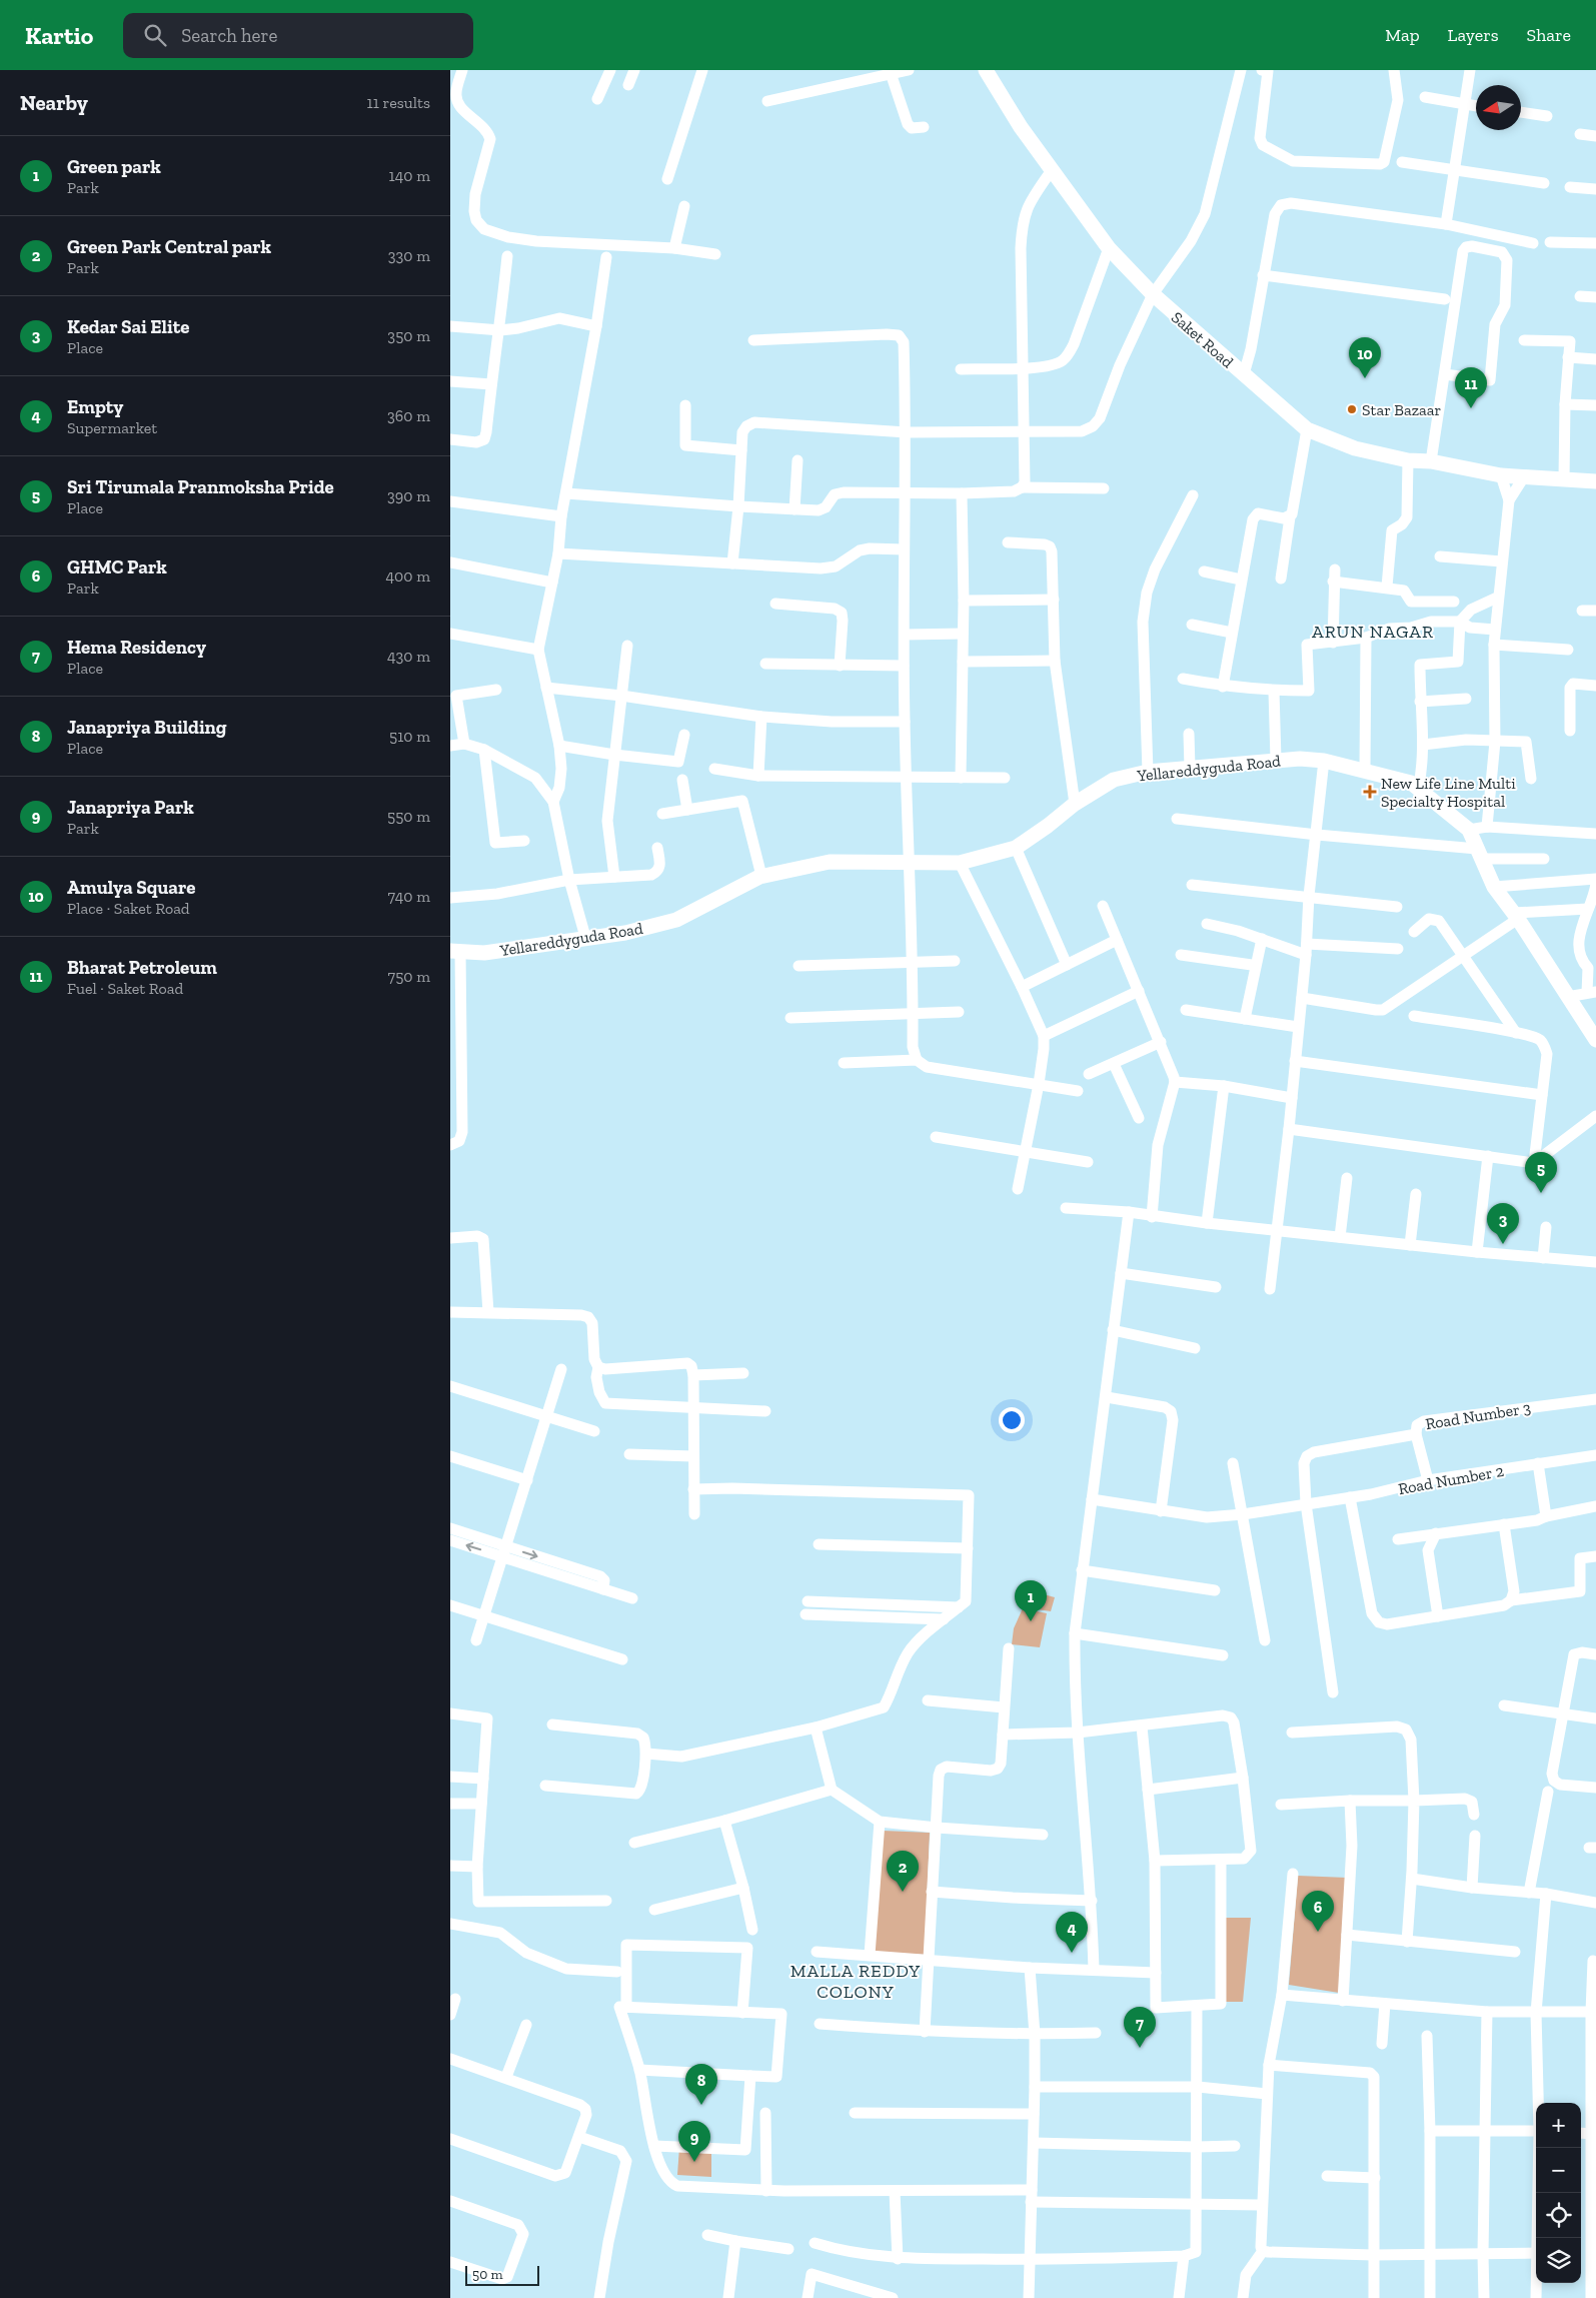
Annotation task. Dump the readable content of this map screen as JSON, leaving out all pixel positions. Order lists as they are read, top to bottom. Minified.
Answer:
{"streets":{"street":["Saket Road","Yellareddyguda Road","Road Number 3","Road Number 2"]},"crossings":[["Road Number 3","Road Number 2"]],"districts":["ARUN NAGAR","MALLA REDDY COLONY"],"places":{"other":["Star Bazaar"],"health":["New Life Line Multi Specialty Hospital"]},"scale_bar":"50 m","north":"left","page":{"header":"Kartio","search":"Search here","nav":["Map","Layers","Share"],"heading":["Nearby","11 results"],"list":[{"mark":"1","name":"Green park","note":"Park","value":"140 m"},{"mark":"2","name":"Green Park Central park","note":"Park","value":"330 m"},{"mark":"3","name":"Kedar Sai Elite","note":"Place","value":"350 m"},{"mark":"4","name":"Empty","note":"Supermarket","value":"360 m"},{"mark":"5","name":"Sri Tirumala Pranmoksha Pride","note":"Place","value":"390 m"},{"mark":"6","name":"GHMC Park","note":"Park","value":"400 m"},{"mark":"7","name":"Hema Residency","note":"Place","value":"430 m"},{"mark":"8","name":"Janapriya Building","note":"Place","value":"510 m"},{"mark":"9","name":"Janapriya Park","note":"Park","value":"550 m"},{"mark":"10","name":"Amulya Square","note":"Place · Saket Road","value":"740 m"},{"mark":"11","name":"Bharat Petroleum","note":"Fuel · Saket Road","value":"750 m"}],"pins":["10","11","5","3","1","2","6","4","7","8","9"],"map_buttons":["+","−"],"scale":"50 m"}}
